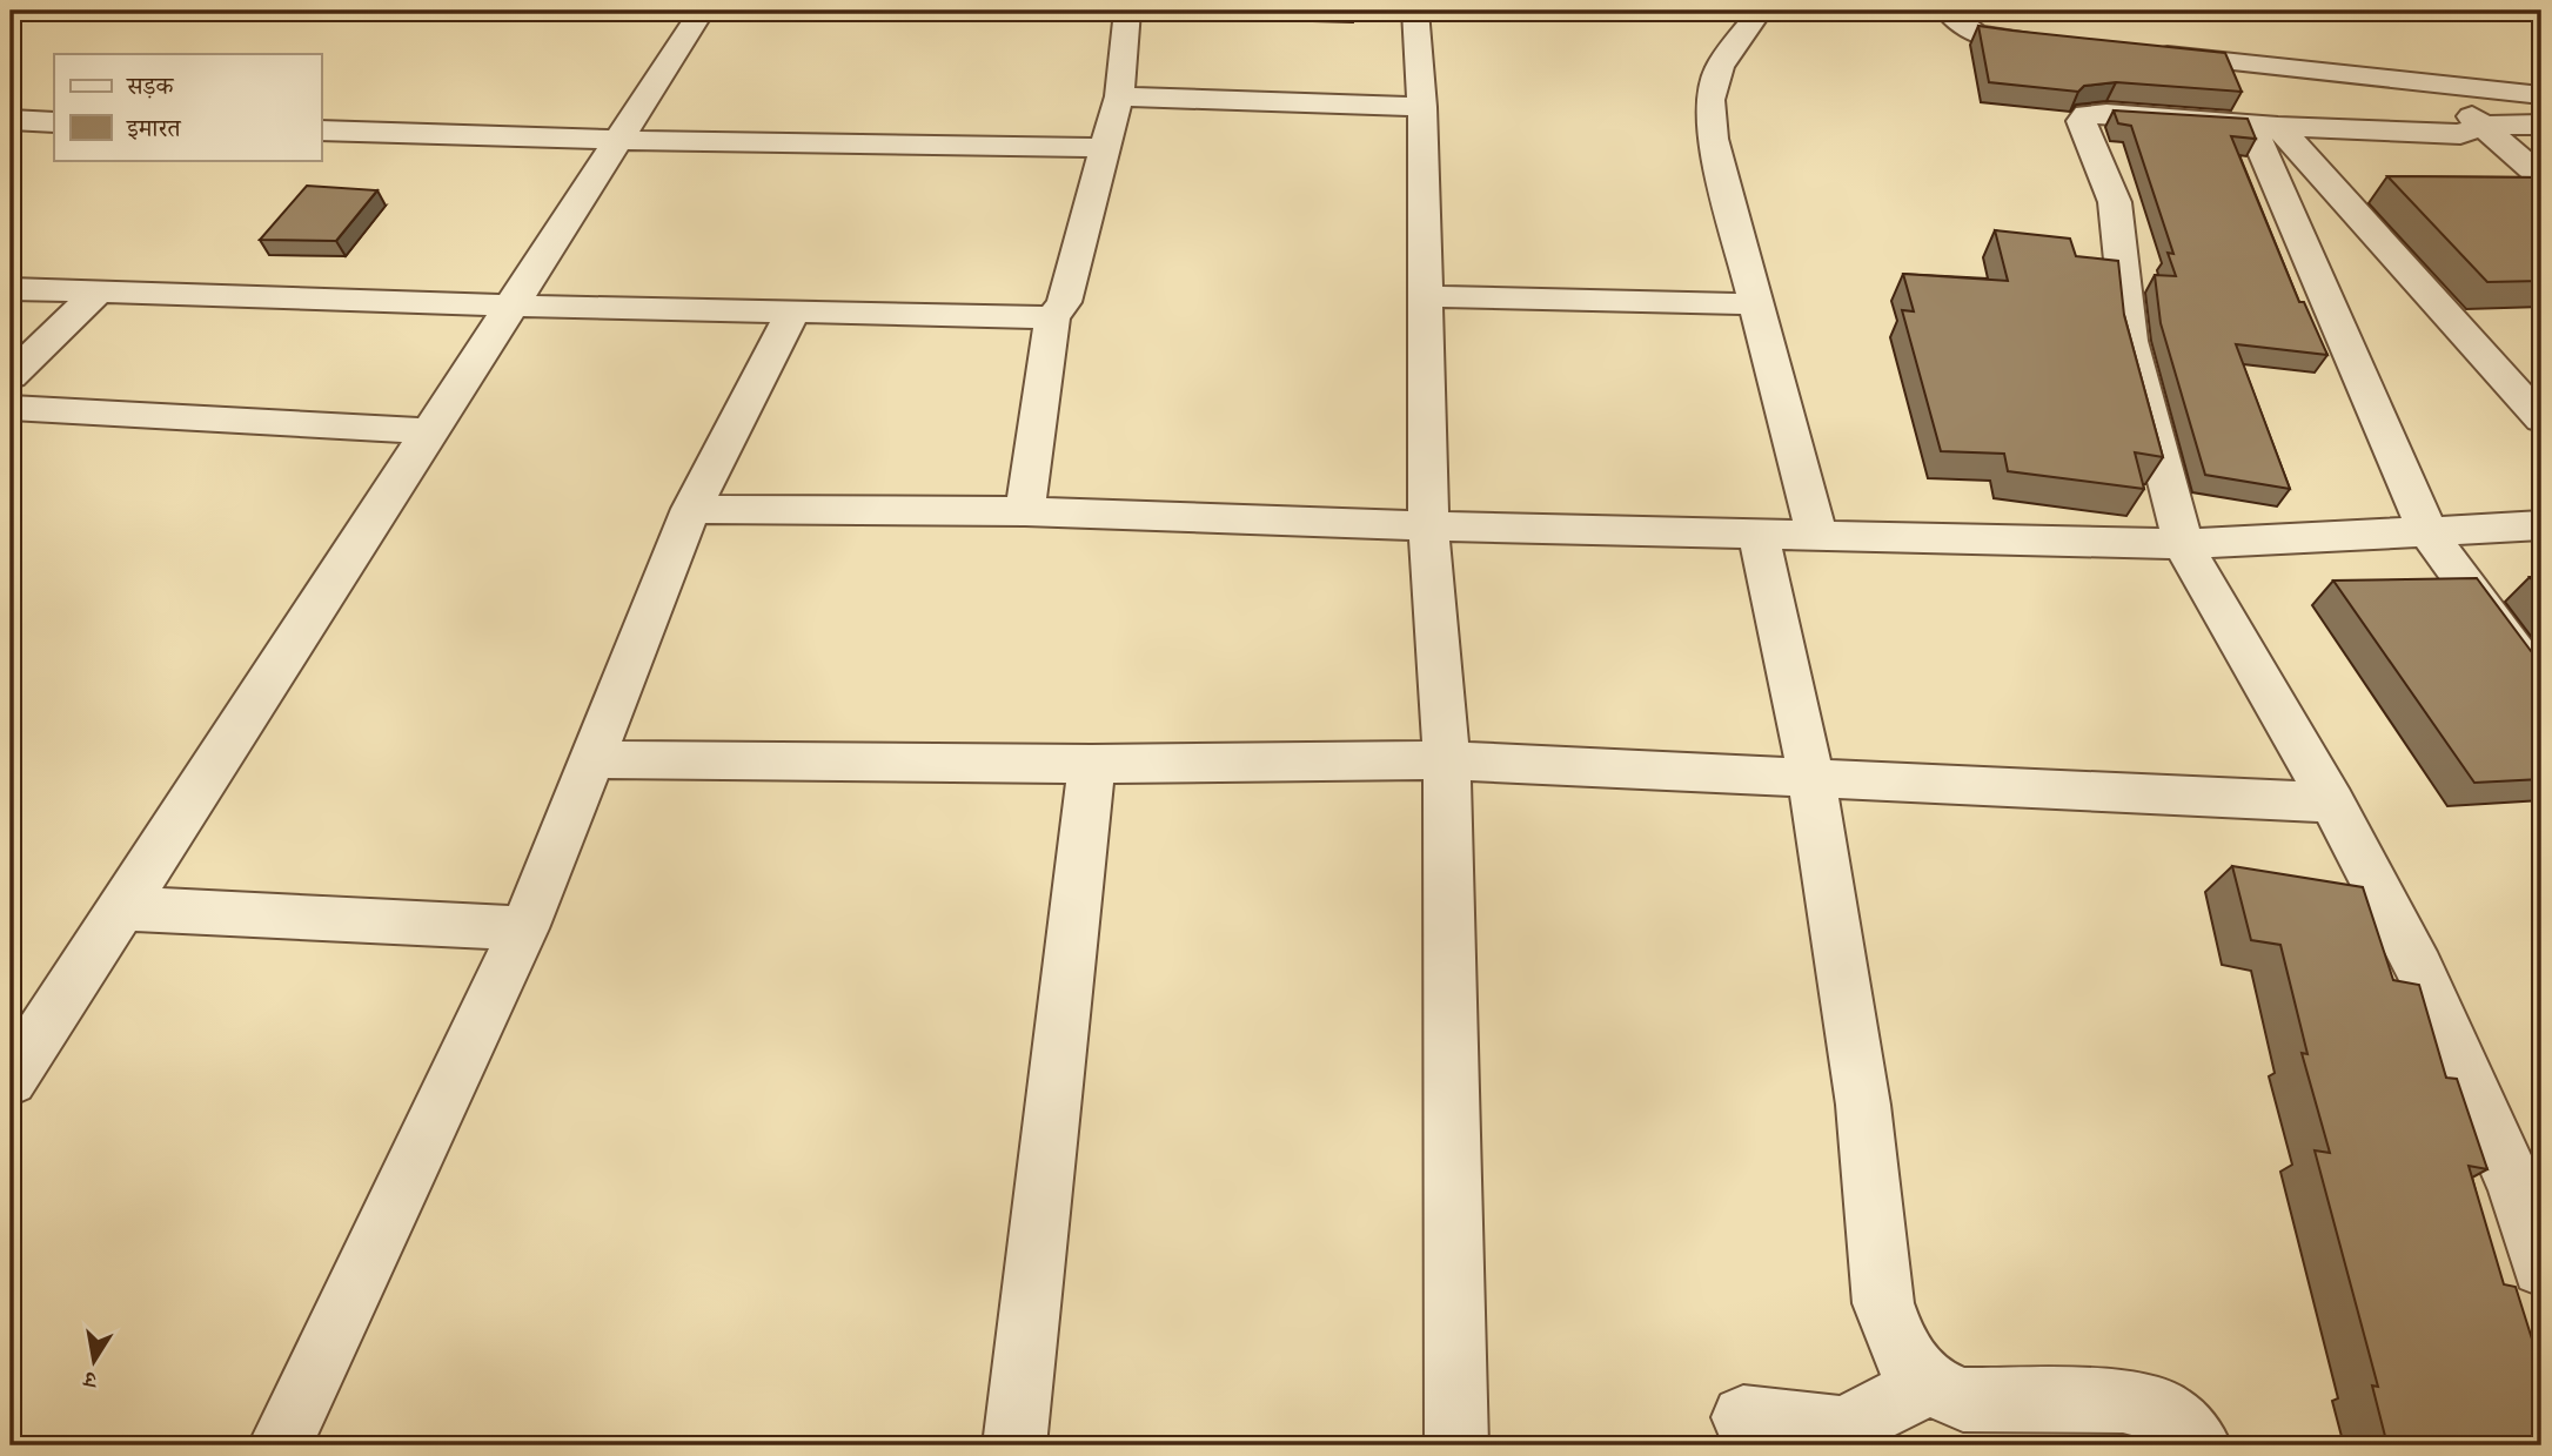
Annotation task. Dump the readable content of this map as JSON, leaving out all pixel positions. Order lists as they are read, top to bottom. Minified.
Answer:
{"legend":["सड़क","इमारत"],"north":"bottom"}
